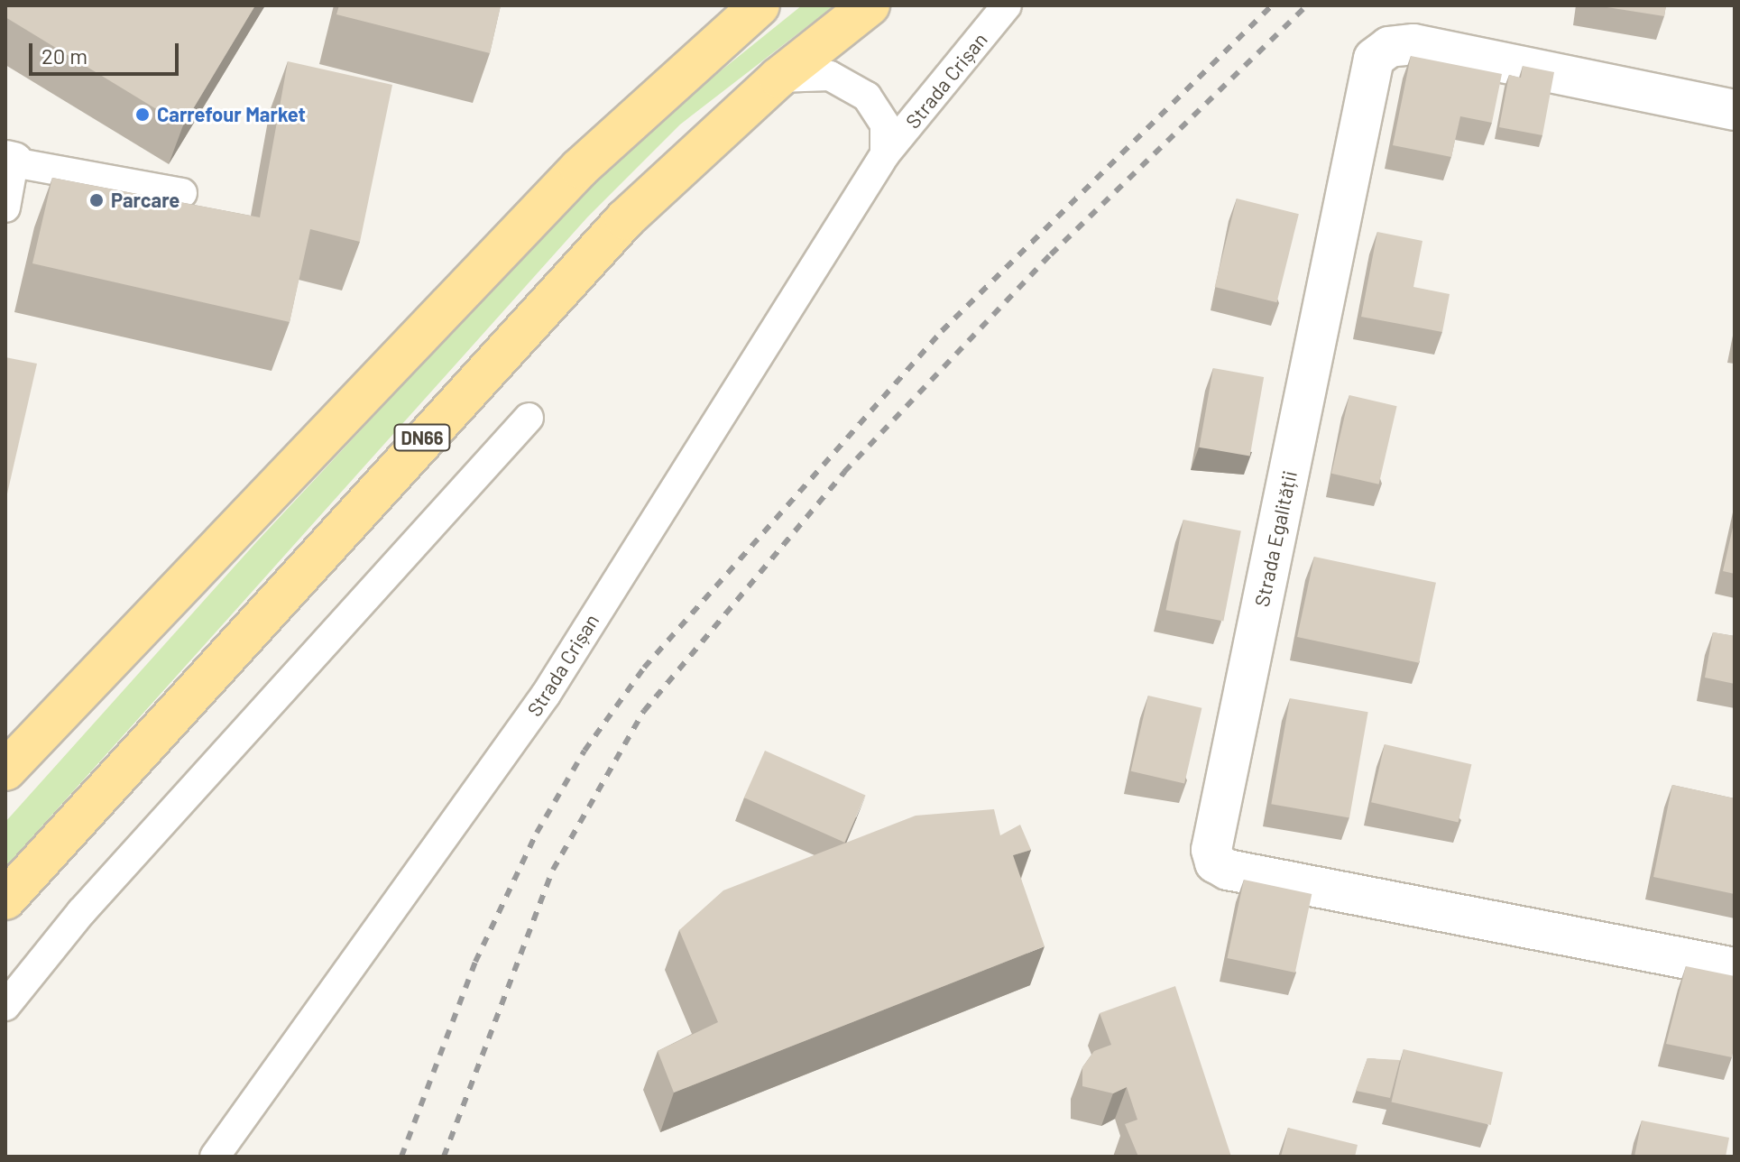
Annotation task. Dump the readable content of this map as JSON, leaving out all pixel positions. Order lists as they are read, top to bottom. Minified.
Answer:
{"streets":{"main road":["DN66"],"street":["Strada Egalității"],"lane":["Strada Crișan"]},"crossings":[["Strada Crișan","DN66"]],"places":["Carrefour Market","Parcare"],"scale_bar":"20 m"}
